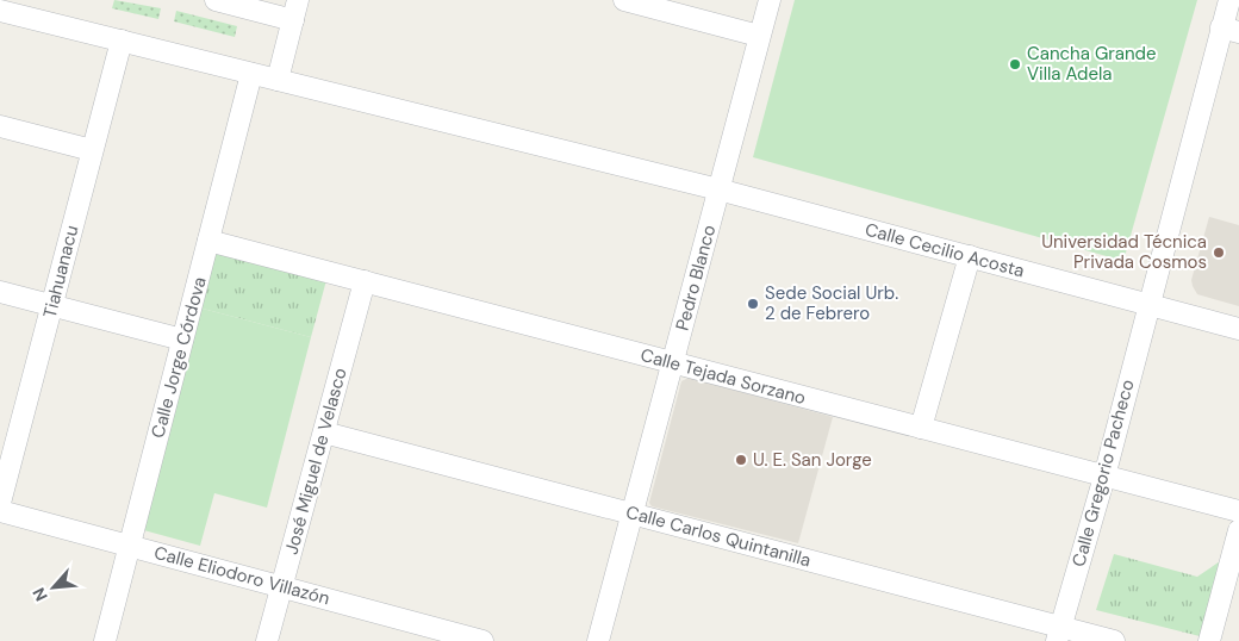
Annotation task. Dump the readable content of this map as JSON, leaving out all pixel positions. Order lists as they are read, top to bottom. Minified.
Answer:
{"streets":{"street":["Calle Cecilio Acosta","Tiahuanacu","Pedro Blanco","Calle Jorge Córdova","Calle Tejada Sorzano","José Miguel de Velasco","Calle Gregorio Pacheco","Calle Carlos Quintanilla","Calle Eliodoro Villazón"]},"crossings":[["Calle Cecilio Acosta","Tiahuanacu"],["Calle Cecilio Acosta","Pedro Blanco"],["Calle Cecilio Acosta","Calle Jorge Córdova"],["Calle Cecilio Acosta","Calle Gregorio Pacheco"],["Pedro Blanco","Calle Tejada Sorzano"],["Pedro Blanco","Calle Carlos Quintanilla"],["Calle Jorge Córdova","Calle Tejada Sorzano"],["Calle Jorge Córdova","Calle Eliodoro Villazón"],["Calle Tejada Sorzano","José Miguel de Velasco"],["Calle Tejada Sorzano","Calle Gregorio Pacheco"],["José Miguel de Velasco","Calle Carlos Quintanilla"],["José Miguel de Velasco","Calle Eliodoro Villazón"],["Calle Gregorio Pacheco","Calle Carlos Quintanilla"]],"places":["Cancha Grande Villa Adela","Universidad Técnica Privada Cosmos","Sede Social Urb. 2 de Febrero","U. E. San Jorge"],"north":"bottom left"}
